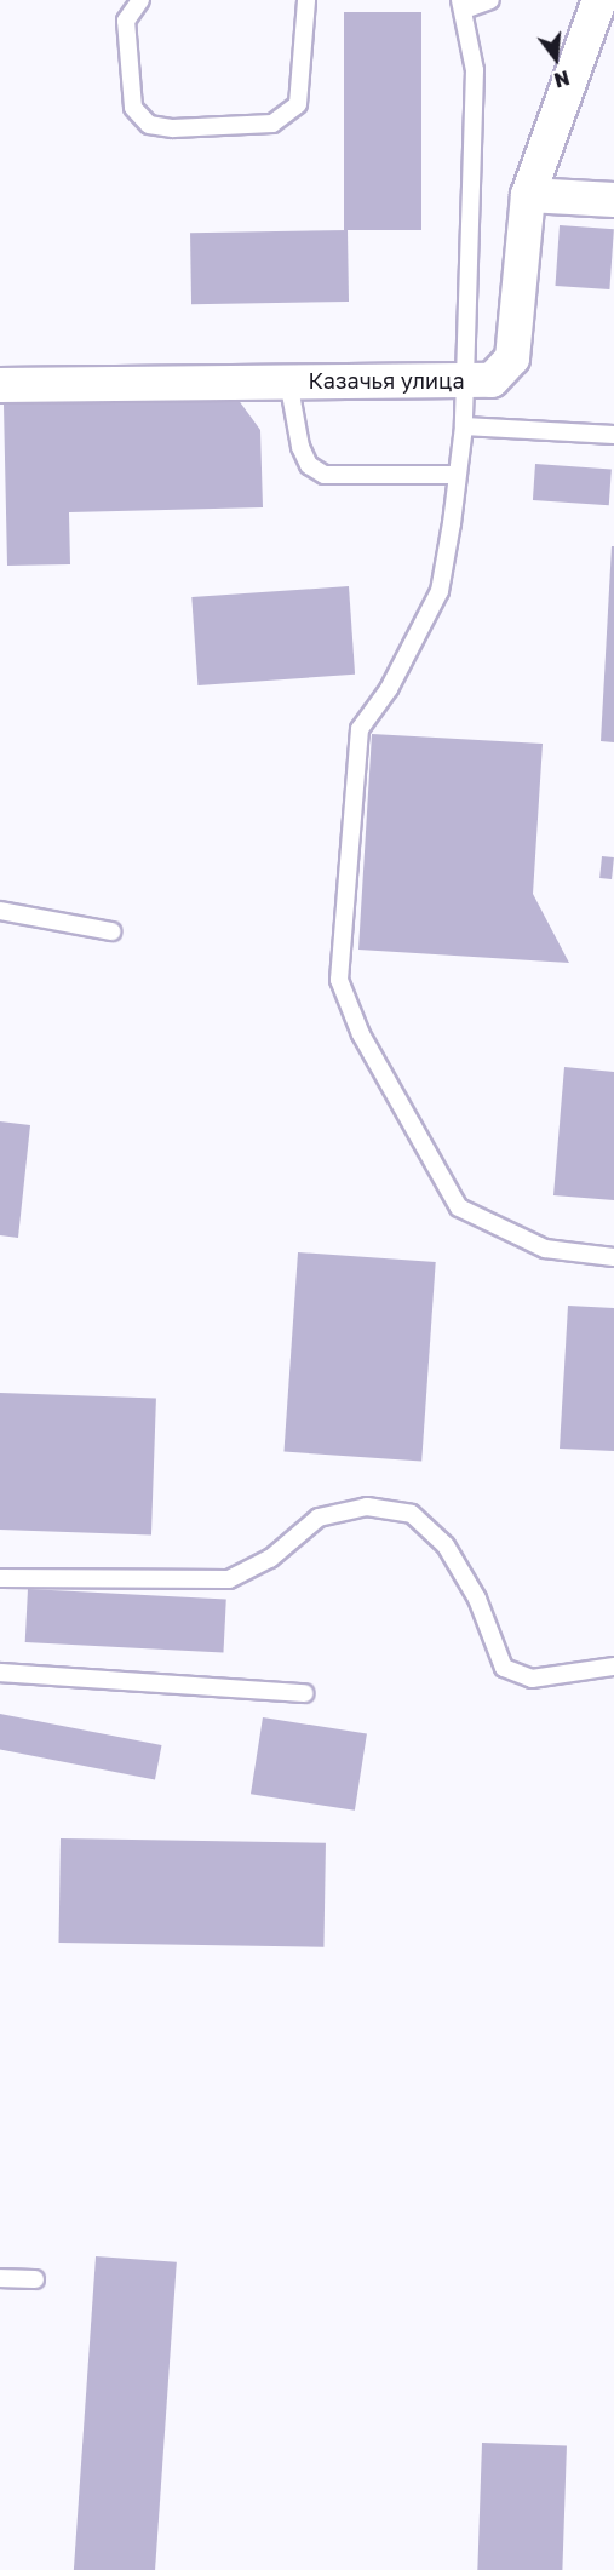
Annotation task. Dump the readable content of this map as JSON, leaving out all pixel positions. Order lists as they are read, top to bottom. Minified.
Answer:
{"streets":{"street":["Казачья улица"]},"north":"bottom"}
